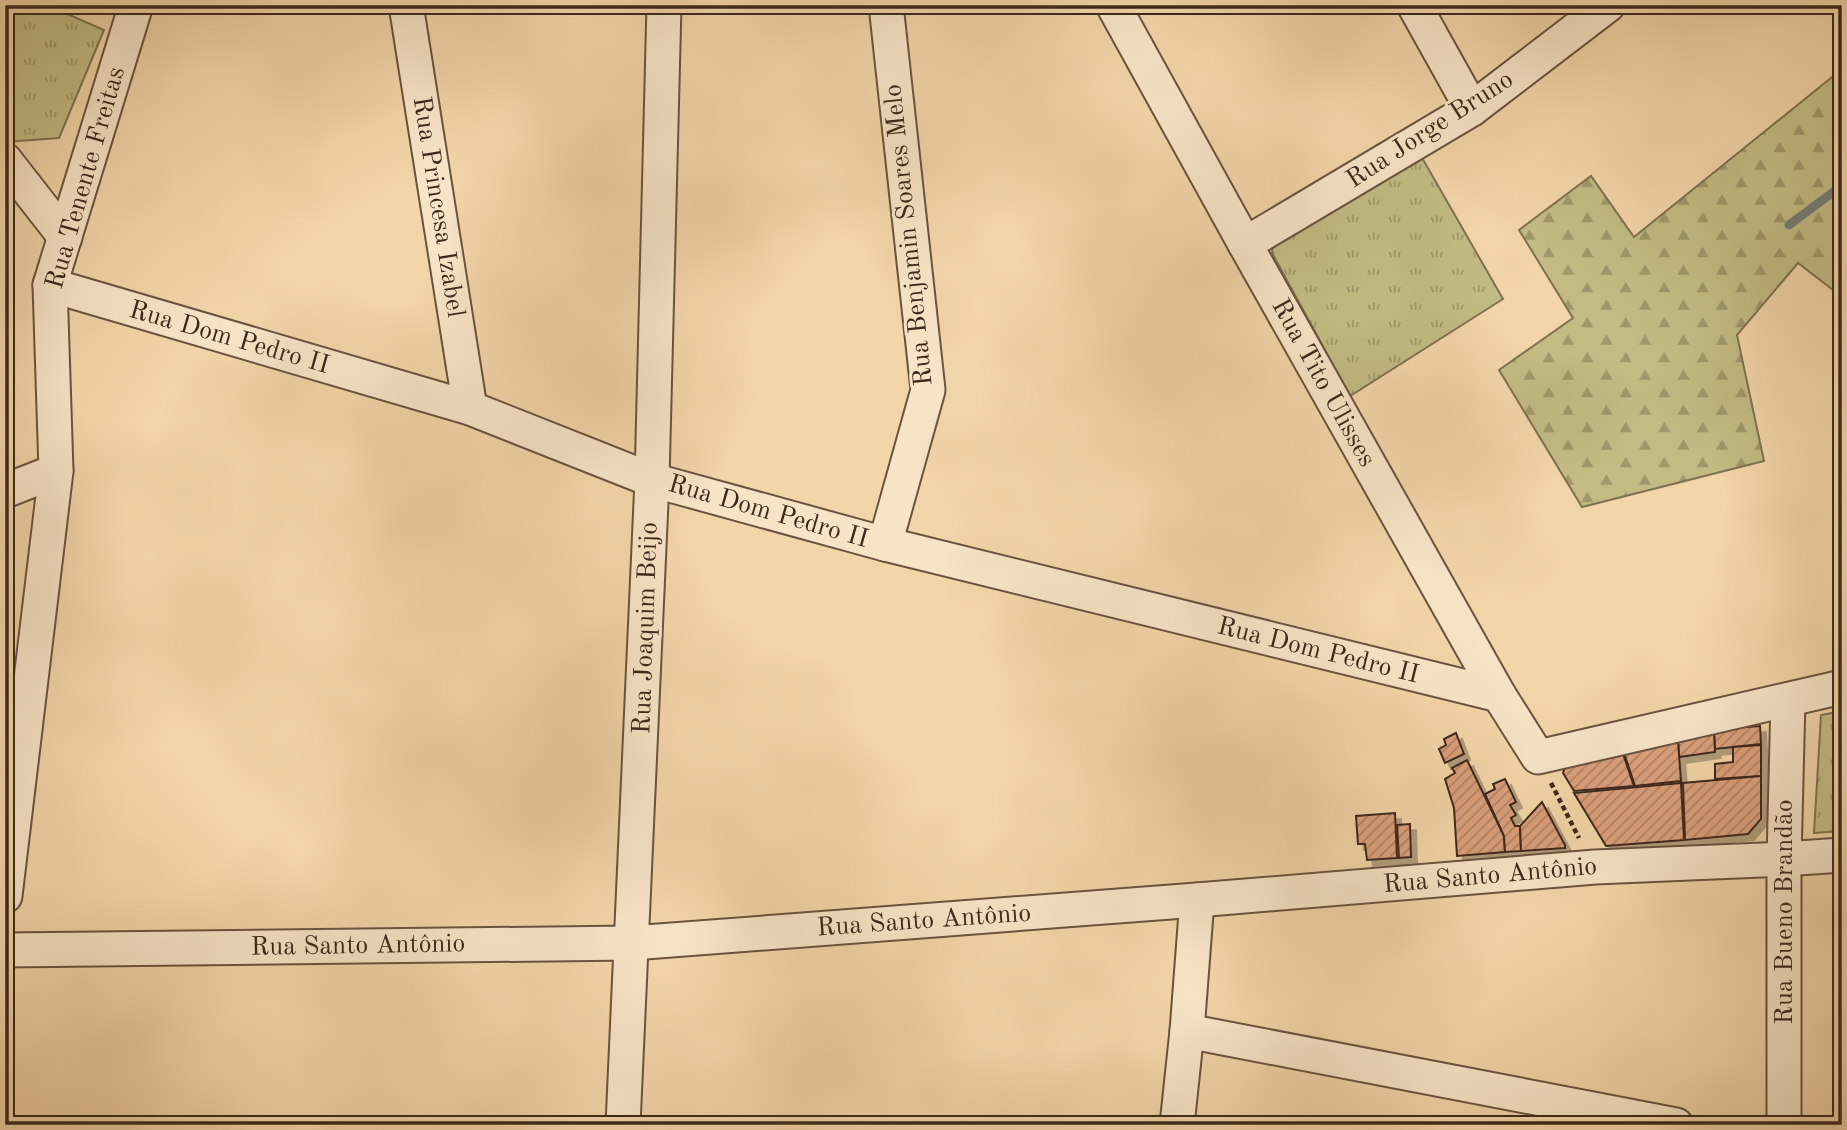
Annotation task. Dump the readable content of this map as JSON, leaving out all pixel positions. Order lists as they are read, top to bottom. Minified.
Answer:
{"streets":{"street":["Rua Jorge Bruno","Rua Tenente Freitas","Rua Princesa Izabel","Rua Benjamin Soares Melo","Rua Dom Pedro II","Rua Tito Ulisses","Rua Joaquim Beijo","Rua Santo Antônio","Rua Bueno Brandão"]},"crossings":[["Rua Jorge Bruno","Rua Tito Ulisses"],["Rua Tenente Freitas","Rua Dom Pedro II"],["Rua Princesa Izabel","Rua Dom Pedro II"],["Rua Benjamin Soares Melo","Rua Dom Pedro II"],["Rua Dom Pedro II","Rua Tito Ulisses"],["Rua Dom Pedro II","Rua Joaquim Beijo"],["Rua Joaquim Beijo","Rua Santo Antônio"],["Rua Santo Antônio","Rua Bueno Brandão"]]}
